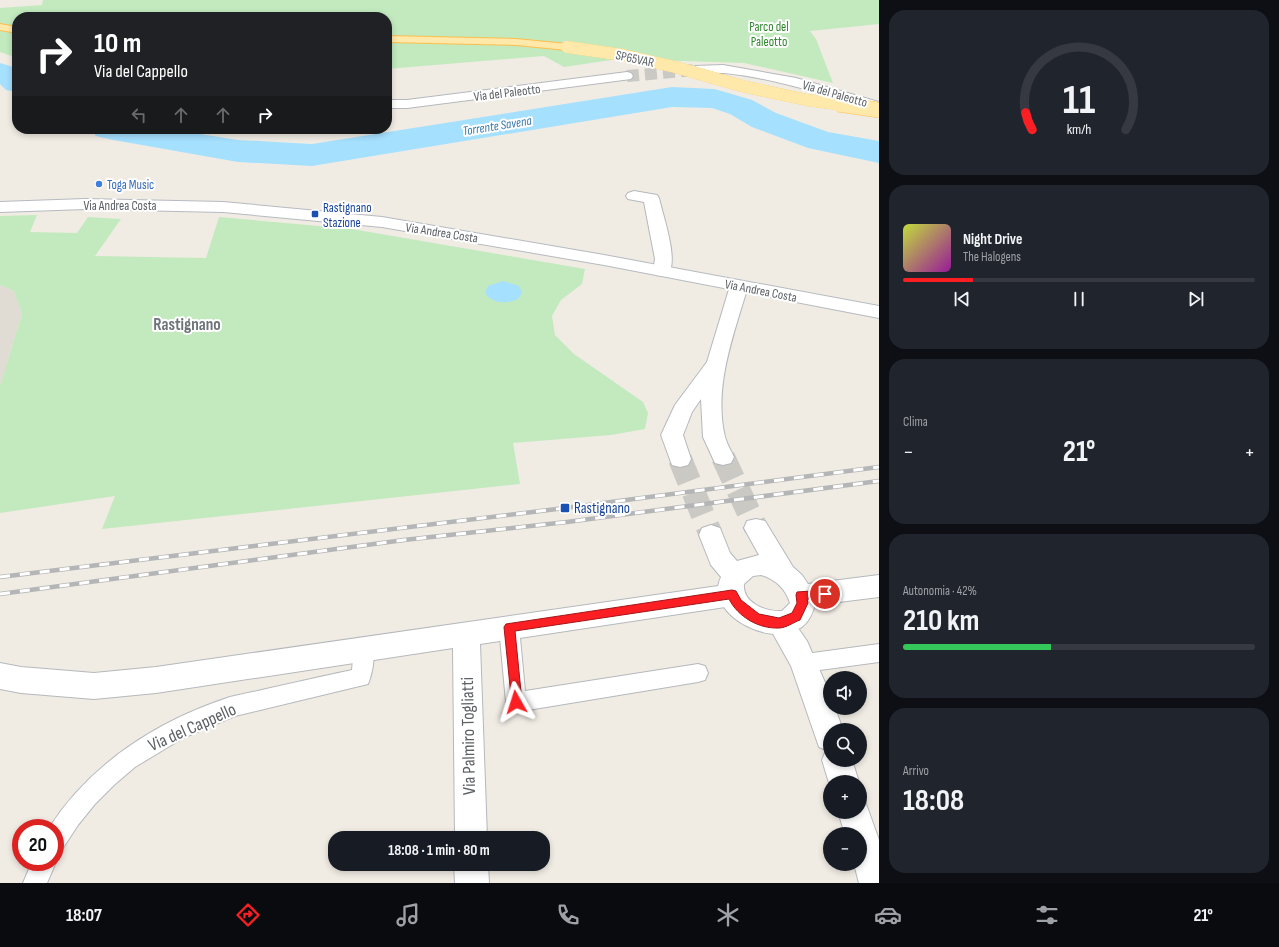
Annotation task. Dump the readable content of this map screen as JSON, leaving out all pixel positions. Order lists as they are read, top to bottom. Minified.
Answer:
{"streets":{"main road":["SP65VAR"],"street":["Via del Paleotto","Via Andrea Costa","Via Palmiro Togliatti"],"lane":["Via del Cappello"]},"districts":["Rastignano"],"water":["Torrente Savena"],"parks":["Parco del Paleotto"],"places":{"other":["Toga Music"],"transit":["Rastignano Stazione","Rastignano"]},"page":{"turn":["10 m","Via del Cappello"],"song":["Night Drive","The Halogens"],"tile":["Clima",["Autonomia · 42%","210 km"],["Arrivo","18:08"]],"heat":["−","21°","+"],"map_buttons":["+","−"],"limit":"20","trip":"18:08 · 1 min · 80 m","tabs":["18:07","21°"],"gauge":["11","km/h"]}}
